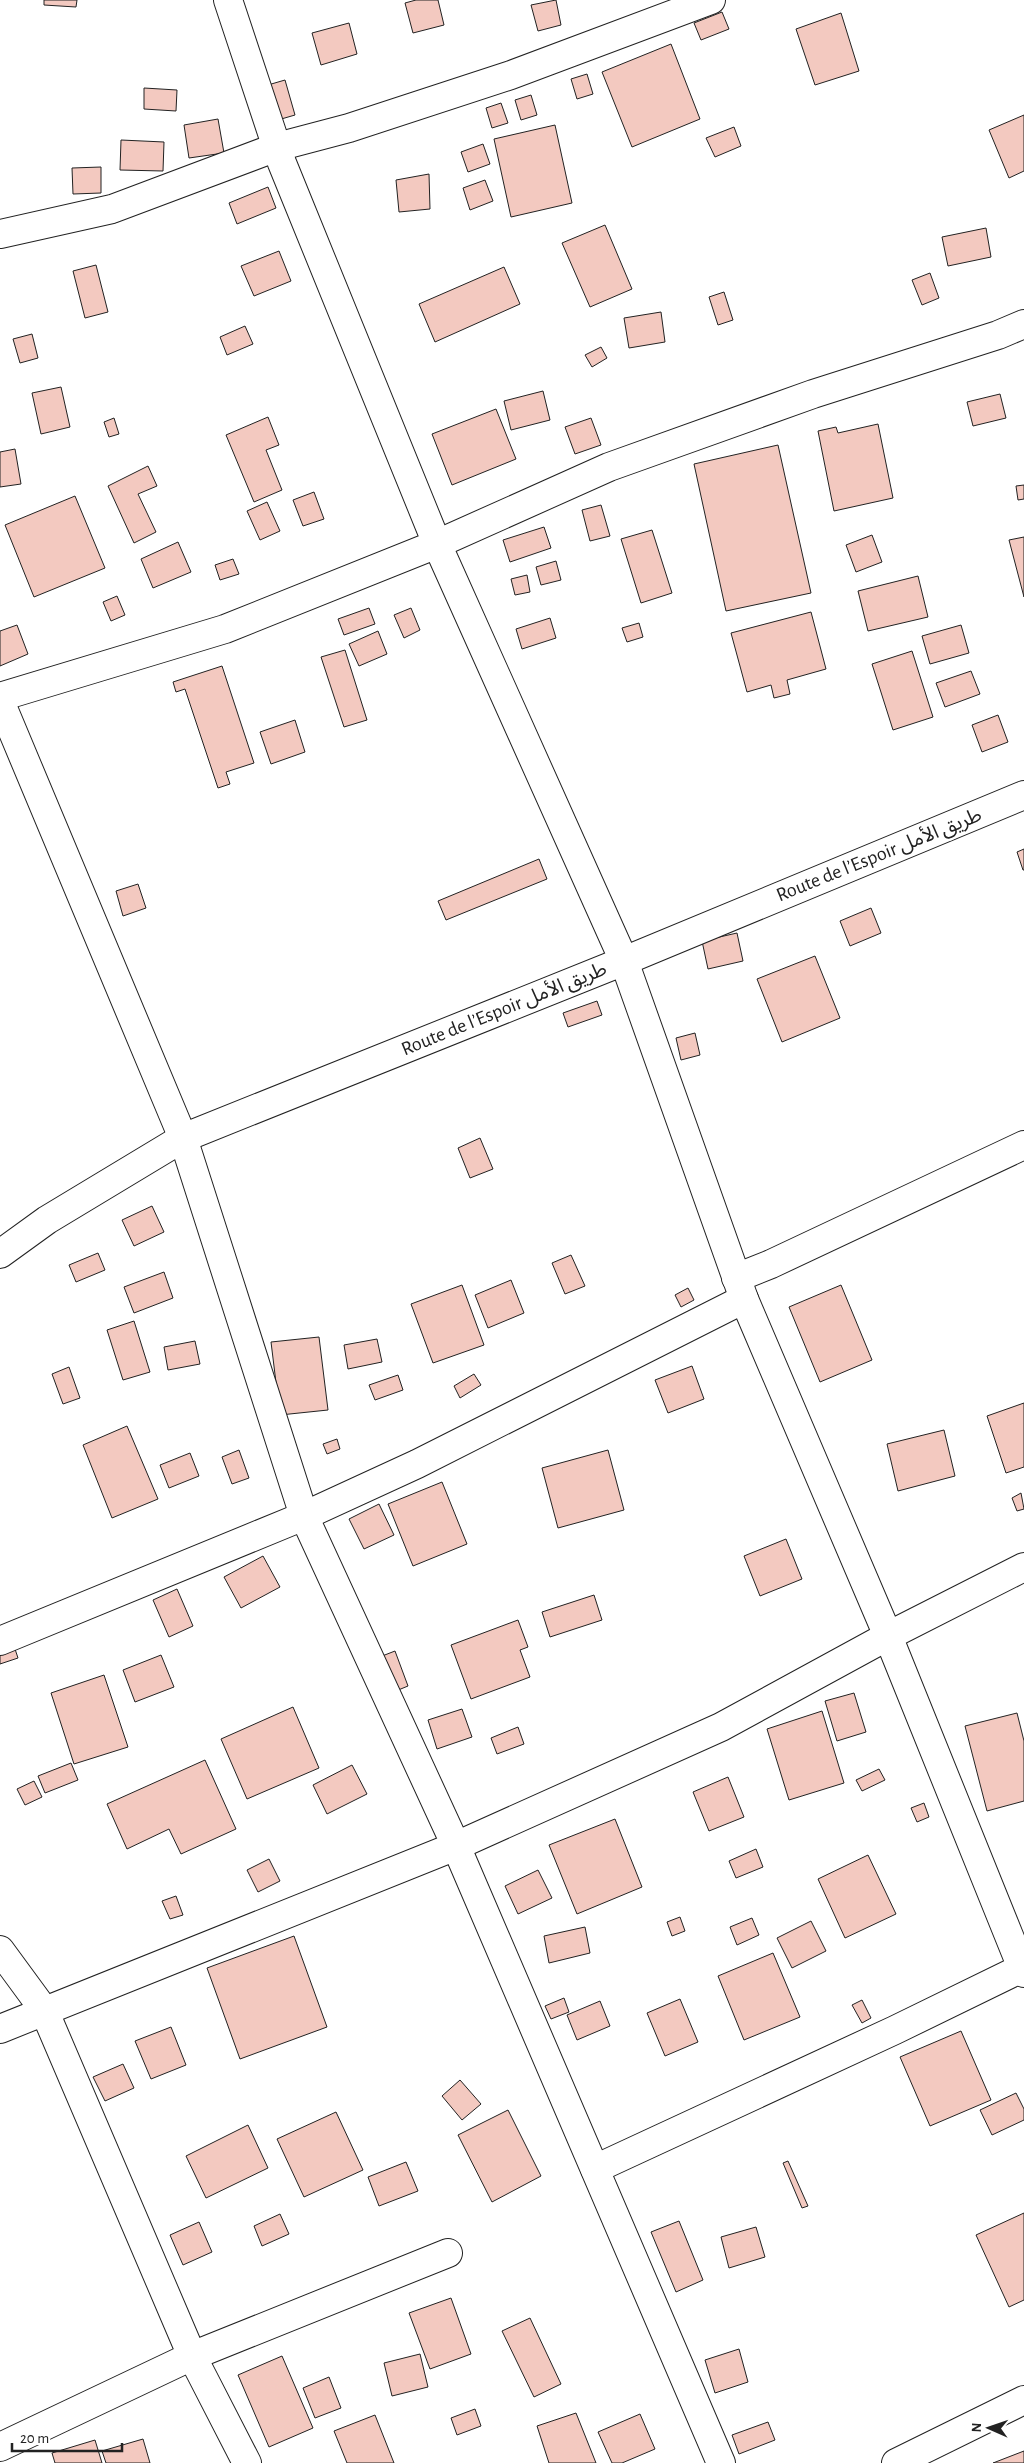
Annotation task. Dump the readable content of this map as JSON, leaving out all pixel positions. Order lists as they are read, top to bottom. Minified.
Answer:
{"streets":{"main road":["Route de l’Espoir طريق الأمل"]},"scale_bar":"20 m","north":"left"}
